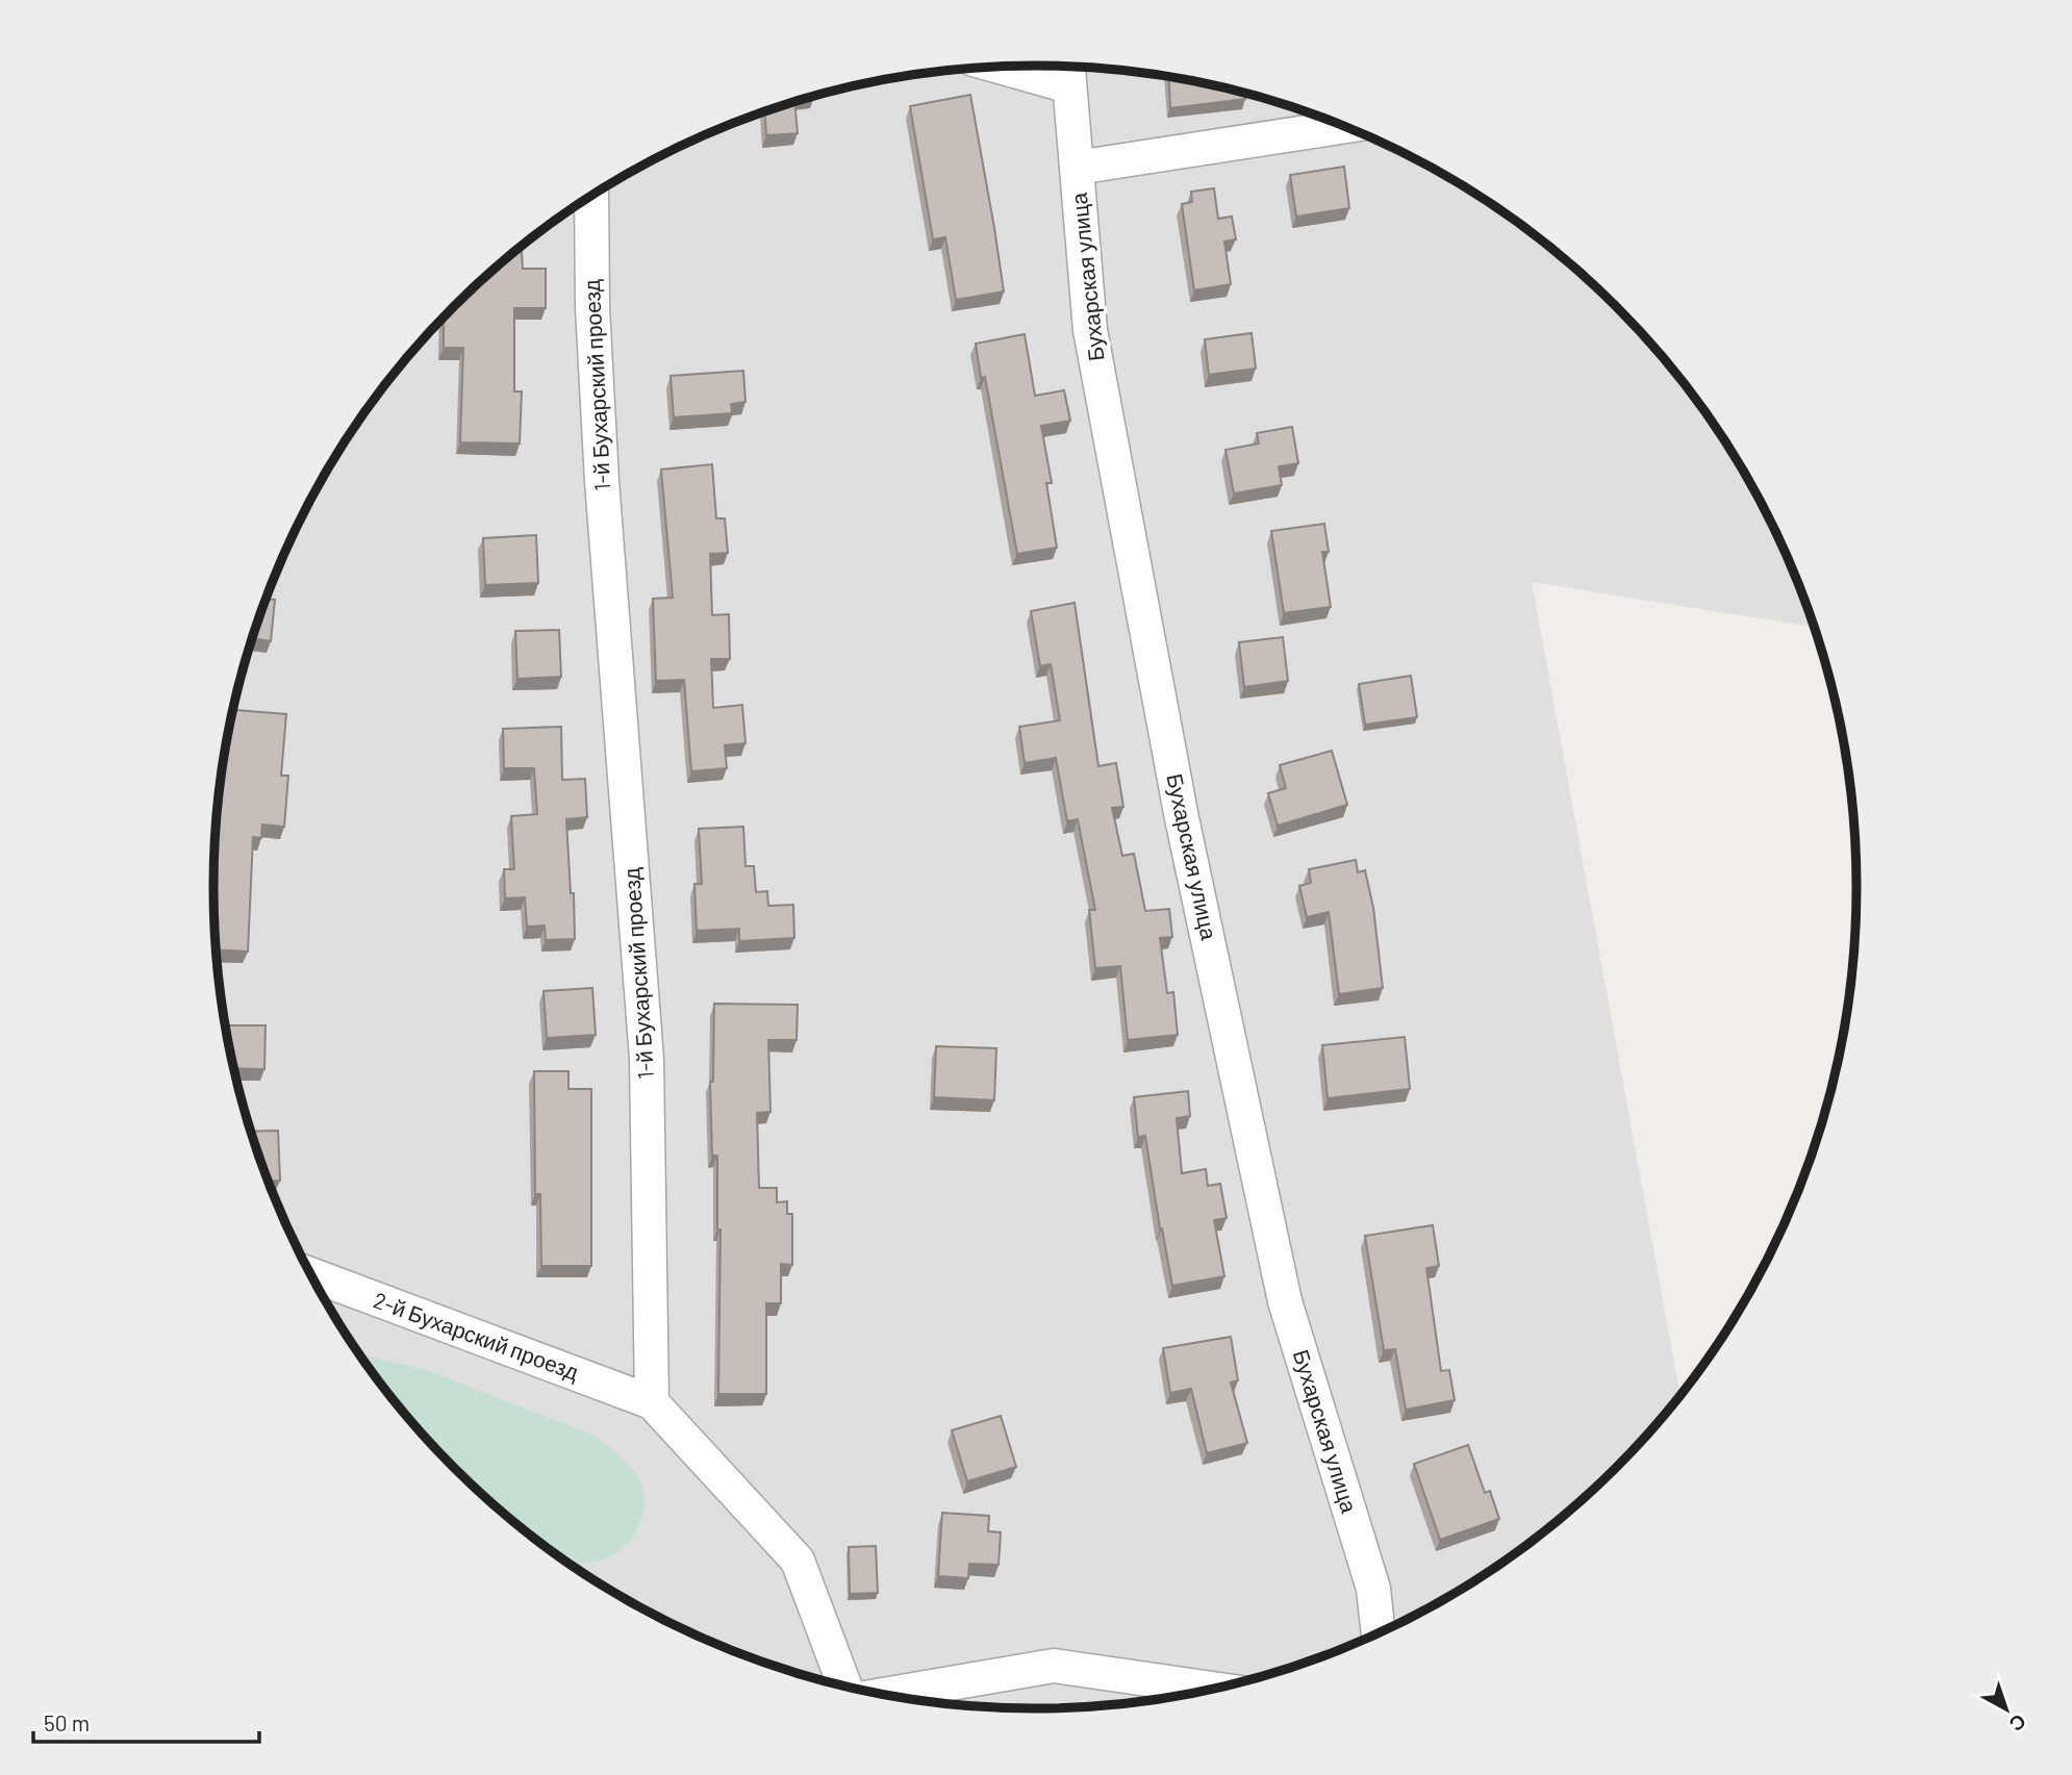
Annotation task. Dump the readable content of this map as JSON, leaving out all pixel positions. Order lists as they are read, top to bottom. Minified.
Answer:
{"streets":{"street":["Бухарская улица","1-й Бухарский проезд","2-й Бухарский проезд"]},"crossings":[["1-й Бухарский проезд","2-й Бухарский проезд"]],"scale_bar":"50 m","north":"bottom right"}
